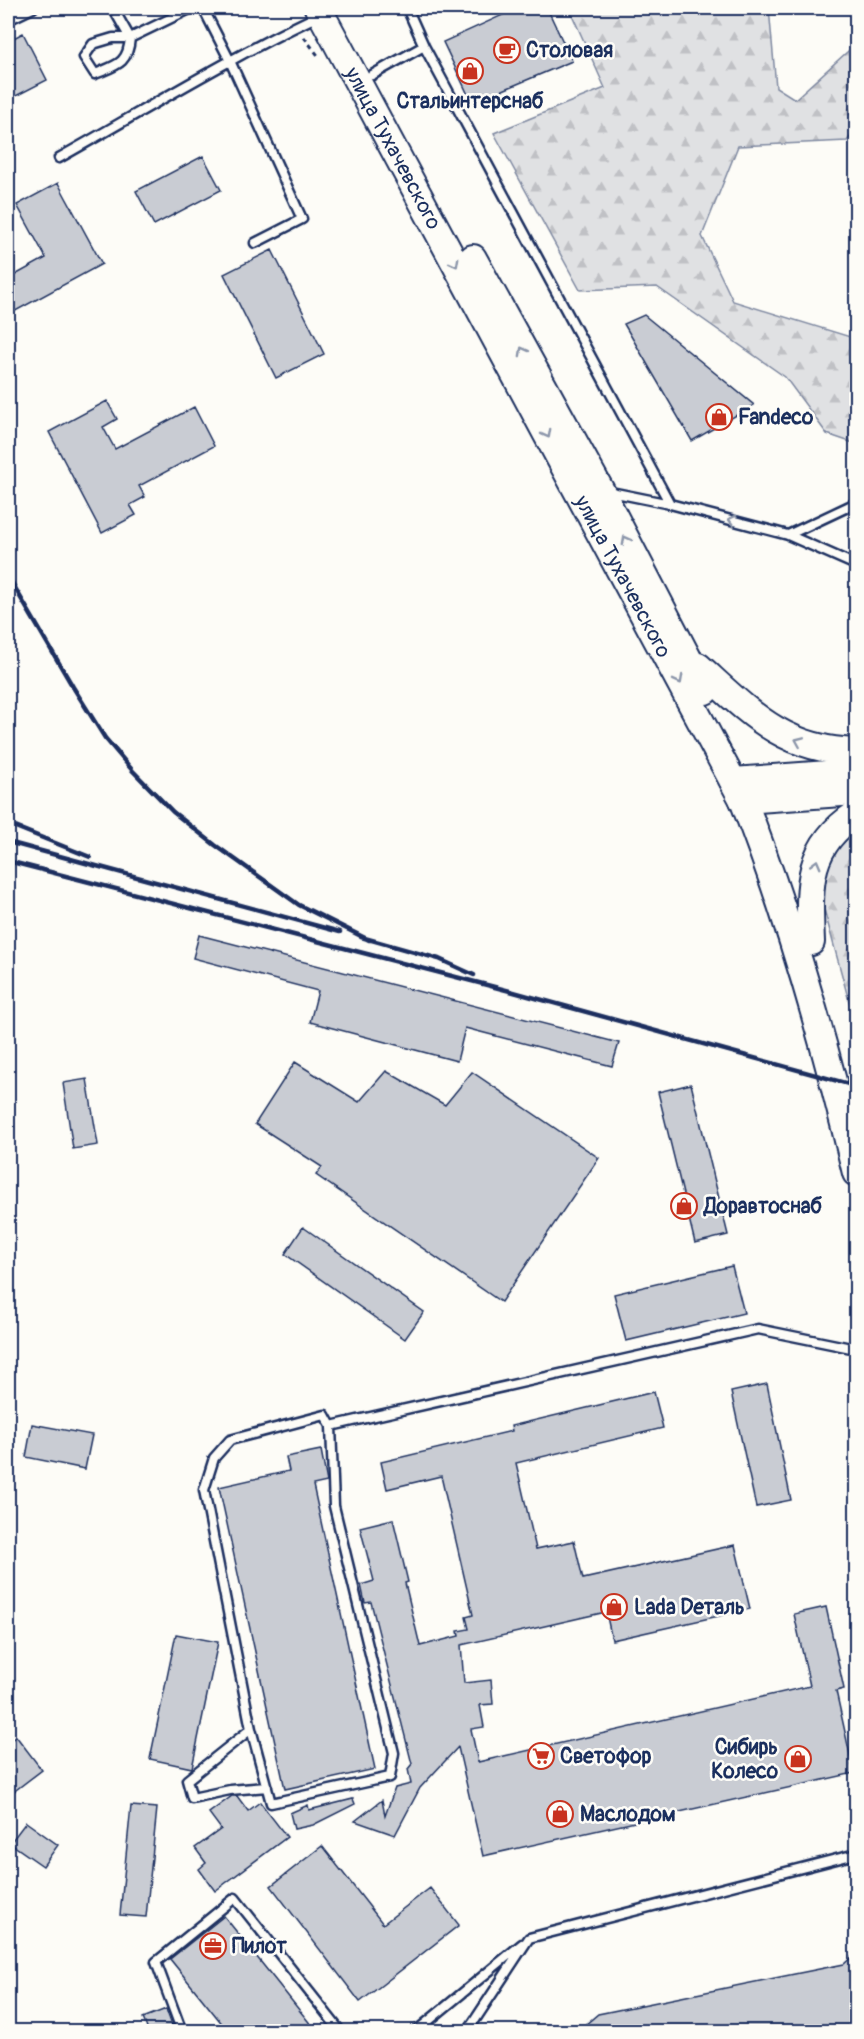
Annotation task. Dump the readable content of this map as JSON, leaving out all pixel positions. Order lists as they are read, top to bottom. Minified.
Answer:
{"streets":{"main road":["улица Тухачевского"]},"places":{"cafe":["Столовая"],"shop":["Стальинтерснаб","Fandeco","Доравтоснаб","Lada Dеталь","Сибирь Колесо","Маслодом"],"supermarket":["Светофор"],"office":["Пилот"]}}
